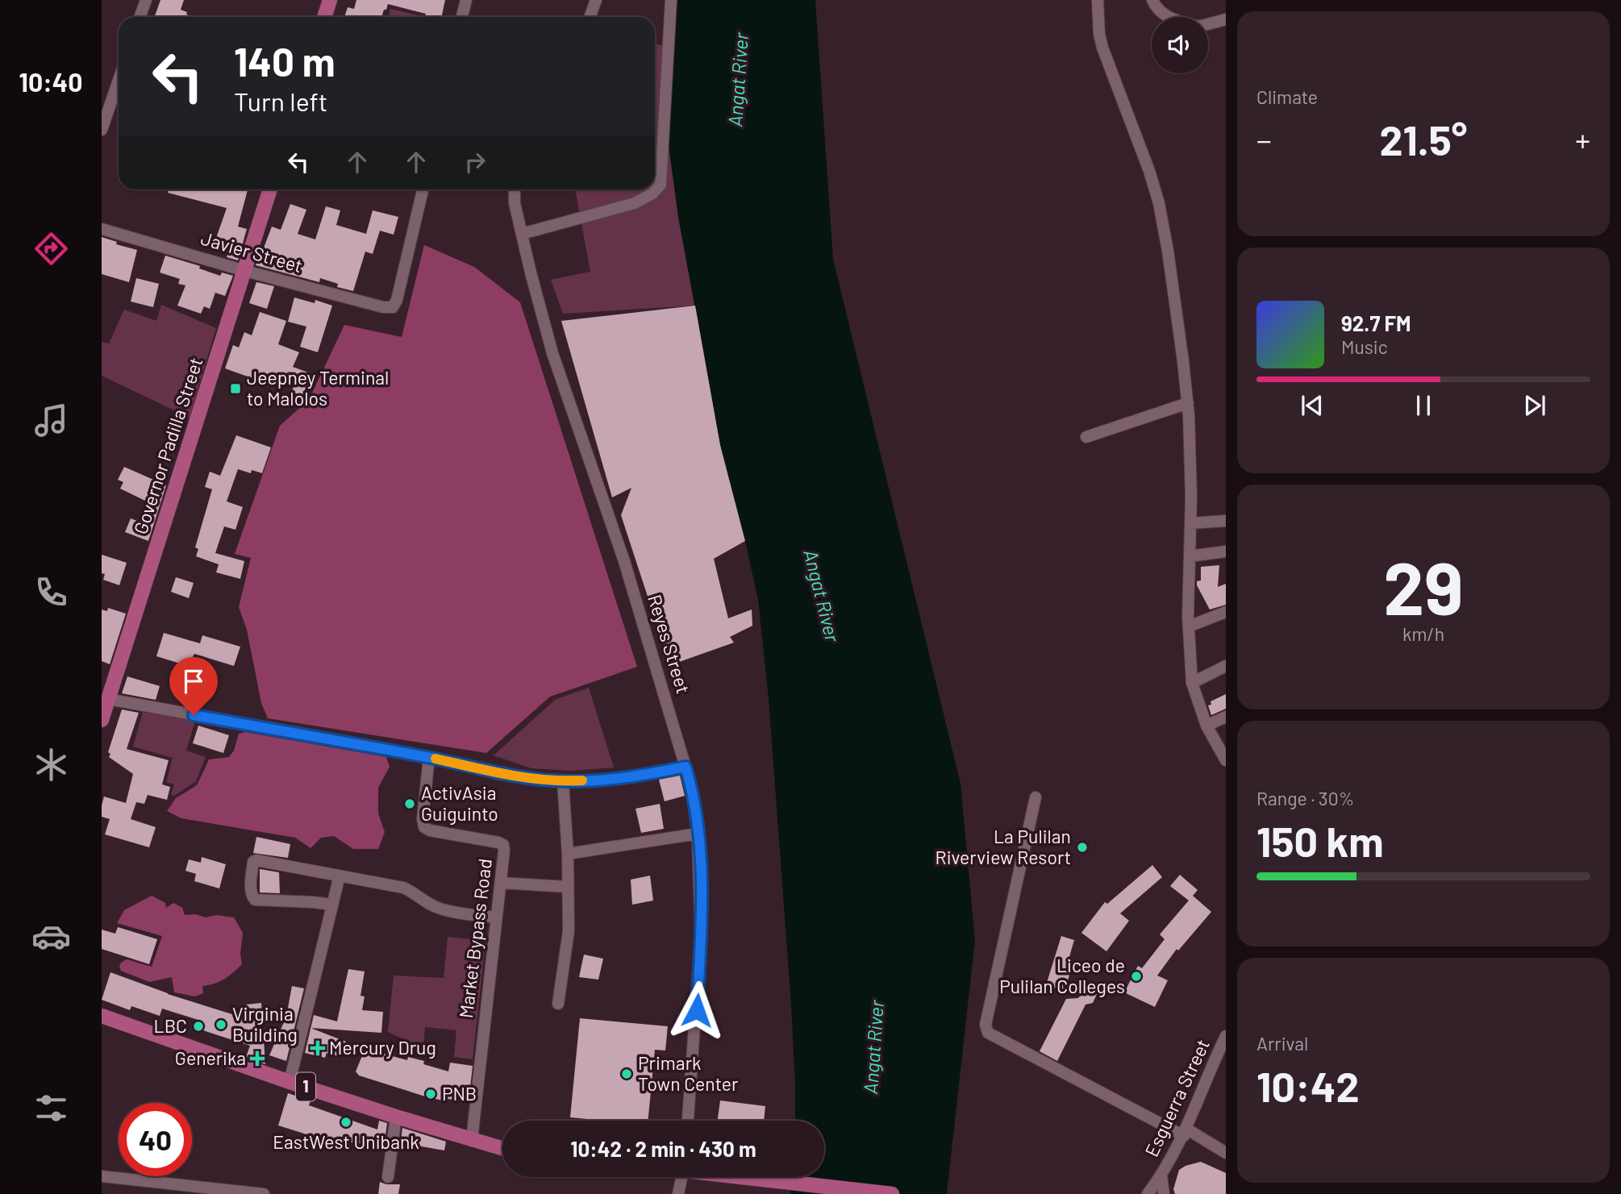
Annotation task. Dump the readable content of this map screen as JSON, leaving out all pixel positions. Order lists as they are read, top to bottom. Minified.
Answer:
{"streets":{"main road":["Governor Padilla Street","1"],"street":["Javier Street","Reyes Street","Market Bypass Road","Esguerra Street"]},"crossings":[["Javier Street","Governor Padilla Street"],["Market Bypass Road","1"]],"water":["Angat River"],"places":{"transit":["Jeepney Terminal to Malolos"],"other":["ActivAsia Guiguinto","La Pulilan Riverview Resort","Liceo de Pulilan Colleges","Virginia Building","LBC","Primark Town Center","PNB","EastWest Unibank"],"health":["Mercury Drug","Generika"]},"page":{"tabs":"10:40","tile":["Climate",["29","km/h"],["Range · 30%","150 km"],["Arrival","10:42"]],"turn":["140 m","Turn left"],"heat":["−","21.5°","+"],"song":["92.7 FM","Music"],"limit":"40","trip":"10:42 · 2 min · 430 m"}}
